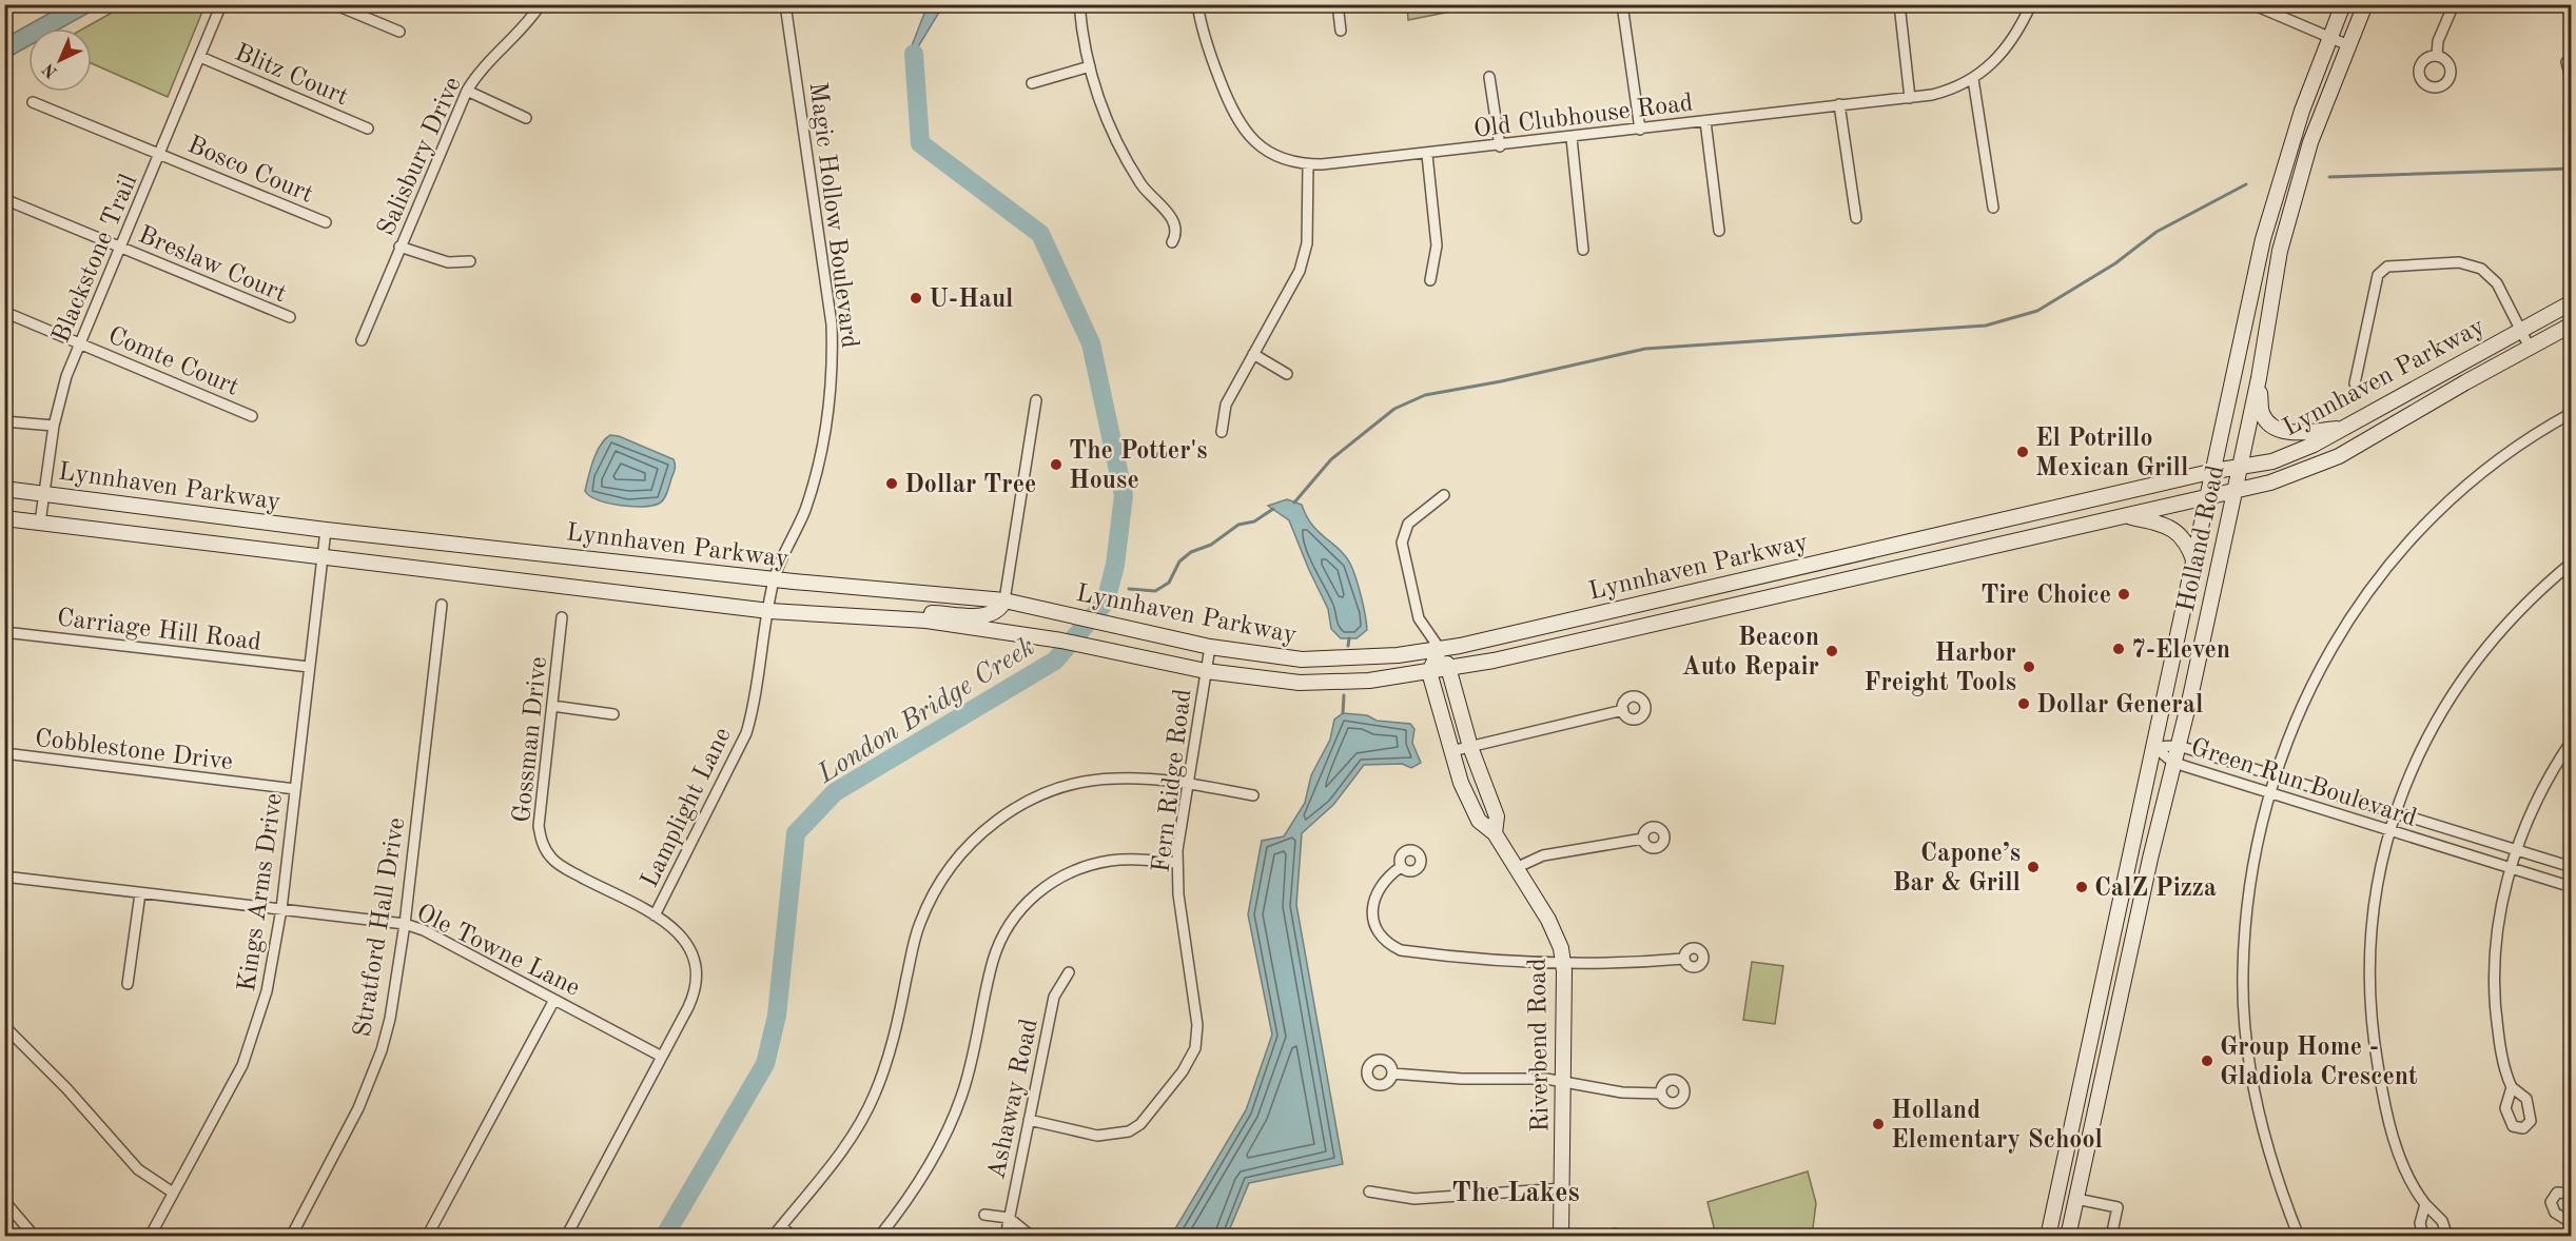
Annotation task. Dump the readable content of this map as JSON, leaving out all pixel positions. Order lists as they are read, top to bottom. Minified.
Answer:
{"streets":{"main road":["Lynnhaven Parkway","Holland Road","Riverbend Road"],"street":["Blitz Court","Old Clubhouse Road","Salisbury Drive","Bosco Court","Magic Hollow Boulevard","Blackstone Trail","Breslaw Court","Comte Court","Carriage Hill Road","Gossman Drive","Cobblestone Drive","Fern Ridge Road","Green Run Boulevard","Lamplight Lane","Kings Arms Drive","Stratford Hall Drive","Ole Towne Lane","Ashaway Road"]},"crossings":[["Blitz Court","Blackstone Trail"],["Bosco Court","Blackstone Trail"],["Magic Hollow Boulevard","Lynnhaven Parkway"],["Magic Hollow Boulevard","Lamplight Lane"],["Blackstone Trail","Breslaw Court"],["Blackstone Trail","Comte Court"],["Blackstone Trail","Lynnhaven Parkway"],["Lynnhaven Parkway","Holland Road"],["Lynnhaven Parkway","Fern Ridge Road"],["Lynnhaven Parkway","Lamplight Lane"],["Lynnhaven Parkway","Kings Arms Drive"],["Lynnhaven Parkway","Riverbend Road"],["Holland Road","Green Run Boulevard"],["Carriage Hill Road","Kings Arms Drive"],["Gossman Drive","Lamplight Lane"],["Cobblestone Drive","Kings Arms Drive"],["Fern Ridge Road","Ashaway Road"],["Lamplight Lane","Ole Towne Lane"],["Kings Arms Drive","Ole Towne Lane"],["Stratford Hall Drive","Ole Towne Lane"]],"districts":["The Lakes"],"water":["London Bridge Creek"],"places":["U-Haul","El Potrillo Mexican Grill","The Potter's House","Dollar Tree","Tire Choice","7-Eleven","Beacon Auto Repair","Harbor Freight Tools","Dollar General","Capone’s Bar & Grill","CalZ Pizza","Group Home - Gladiola Crescent","Holland Elementary School"],"north":"bottom left"}
